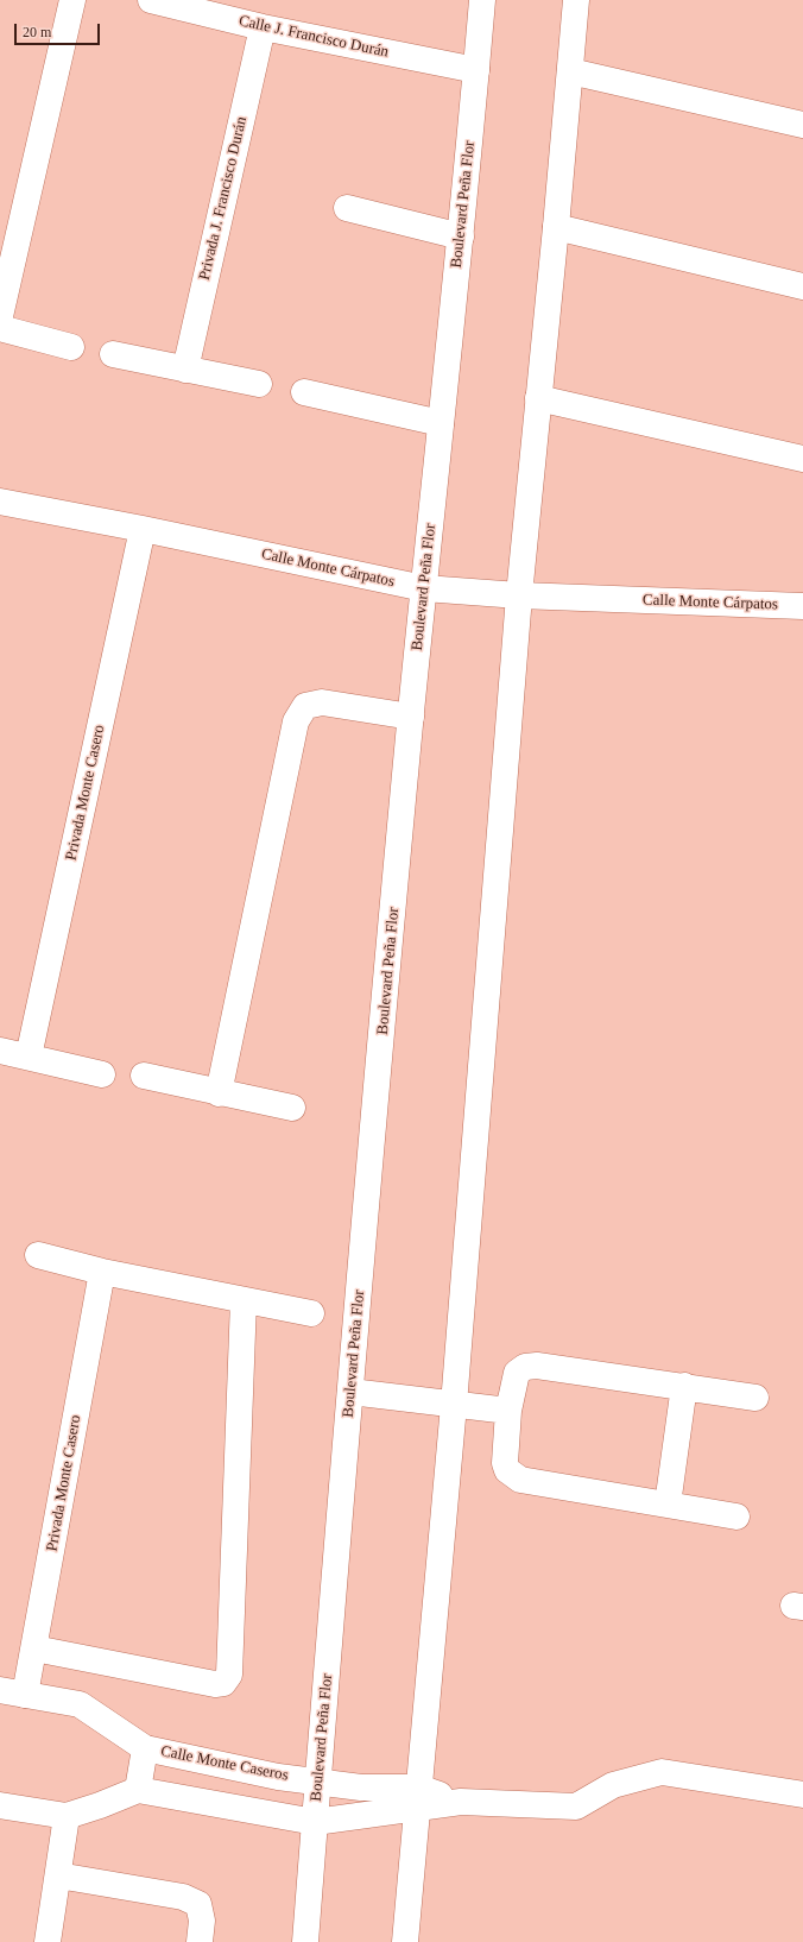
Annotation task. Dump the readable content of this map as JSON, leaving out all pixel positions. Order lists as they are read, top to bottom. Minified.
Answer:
{"streets":{"street":["Calle J. Francisco Durán","Privada J. Francisco Durán","Boulevard Peña Flor","Calle Monte Cárpatos","Privada Monte Casero","Calle Monte Caseros"]},"crossings":[["Calle J. Francisco Durán","Privada J. Francisco Durán"],["Calle J. Francisco Durán","Boulevard Peña Flor"],["Boulevard Peña Flor","Calle Monte Cárpatos"],["Boulevard Peña Flor","Calle Monte Caseros"],["Calle Monte Cárpatos","Privada Monte Casero"],["Privada Monte Casero","Calle Monte Caseros"]],"scale_bar":"20 m"}
